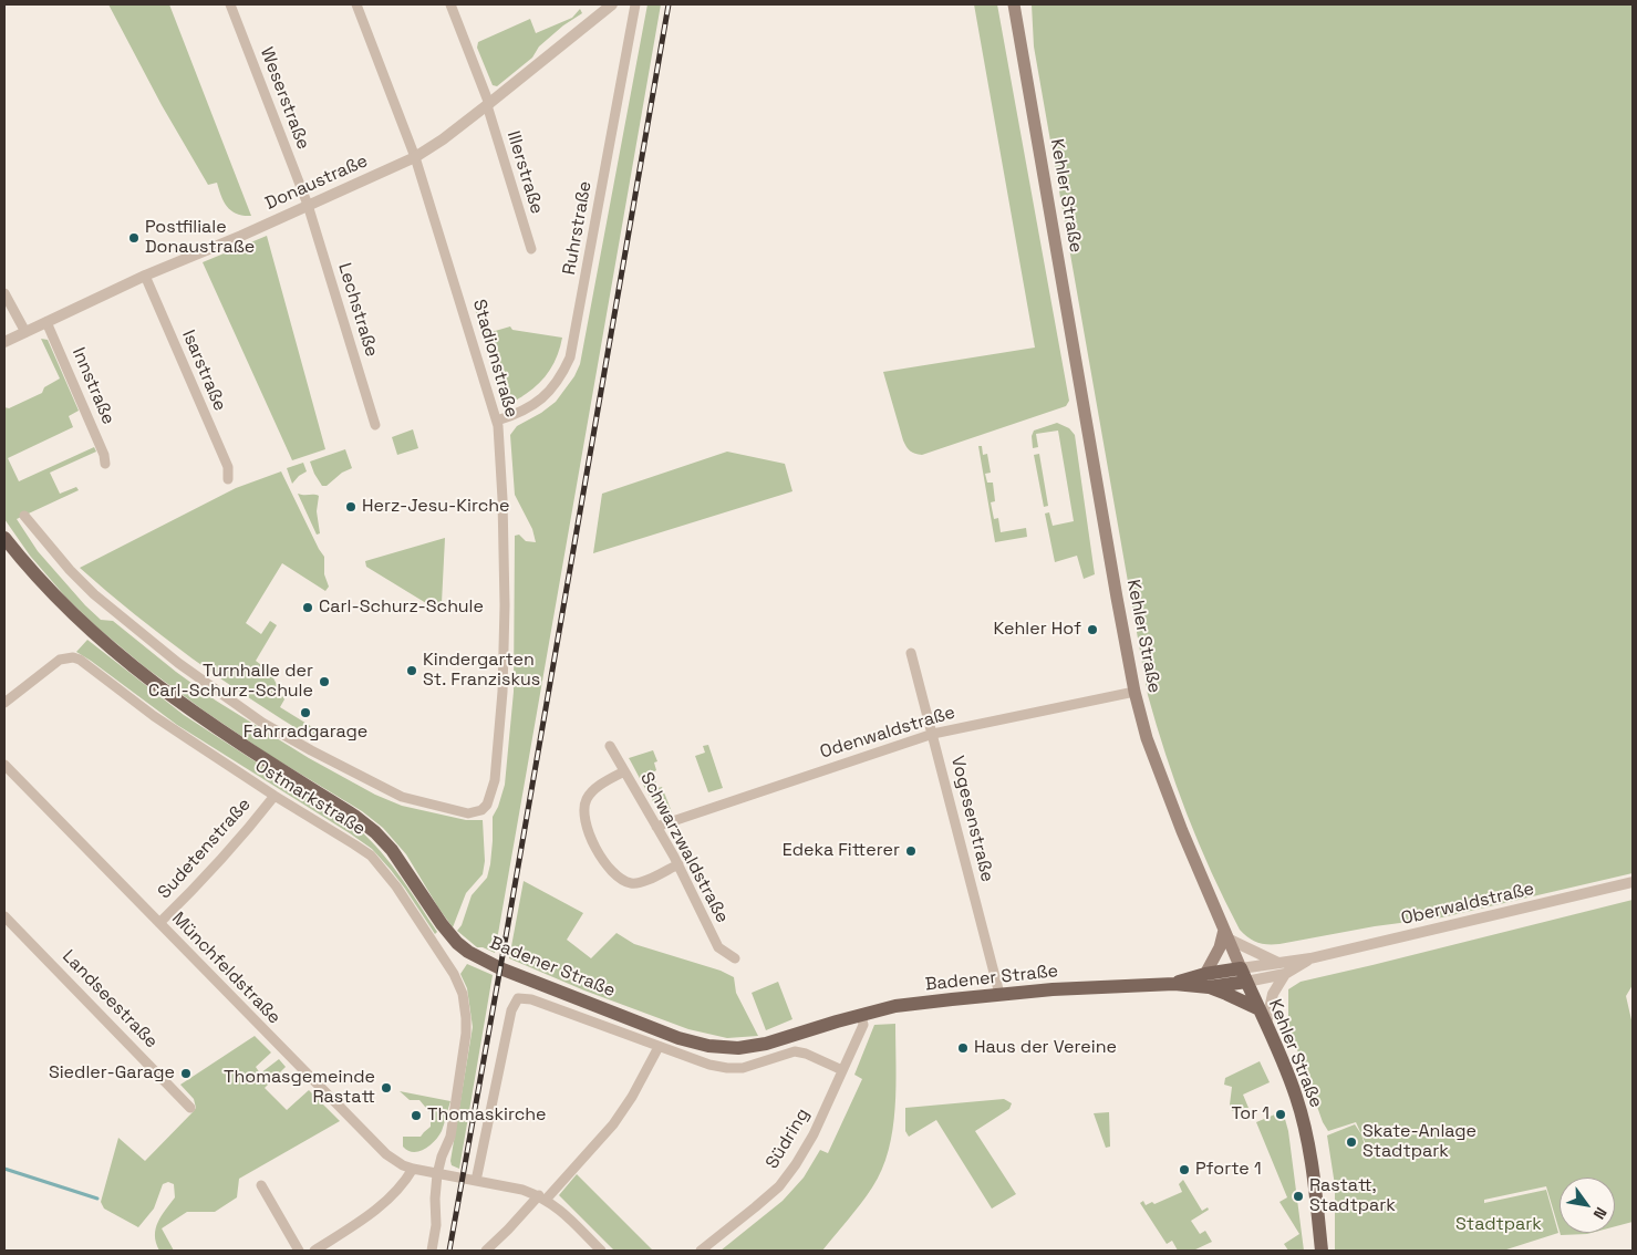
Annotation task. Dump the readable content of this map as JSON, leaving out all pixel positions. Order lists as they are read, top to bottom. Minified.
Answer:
{"streets":{"main road":["Kehler Straße","Badener Straße"],"street":["Weserstraße","Illerstraße","Donaustraße","Ruhrstraße","Lechstraße","Stadionstraße","Isarstraße","Innstraße","Odenwaldstraße","Ostmarkstraße","Vogesenstraße","Schwarzwaldstraße","Sudetenstraße","Oberwaldstraße","Münchfeldstraße","Landseestraße","Südring"]},"crossings":[["Weserstraße","Donaustraße"],["Weserstraße","Lechstraße"],["Illerstraße","Donaustraße"],["Donaustraße","Lechstraße"],["Donaustraße","Stadionstraße"],["Donaustraße","Isarstraße"],["Donaustraße","Innstraße"],["Kehler Straße","Odenwaldstraße"],["Kehler Straße","Oberwaldstraße"],["Kehler Straße","Badener Straße"],["Ruhrstraße","Stadionstraße"],["Odenwaldstraße","Vogesenstraße"],["Odenwaldstraße","Schwarzwaldstraße"],["Ostmarkstraße","Sudetenstraße"],["Ostmarkstraße","Münchfeldstraße"],["Vogesenstraße","Badener Straße"],["Sudetenstraße","Münchfeldstraße"],["Oberwaldstraße","Badener Straße"],["Badener Straße","Südring"]],"parks":["Stadtpark"],"places":["Postfiliale Donaustraße","Herz-Jesu-Kirche","Carl-Schurz-Schule","Kehler Hof","Kindergarten St. Franziskus","Turnhalle der Carl-Schurz-Schule","Fahrradgarage","Edeka Fitterer","Haus der Vereine","Siedler-Garage","Thomasgemeinde Rastatt","Tor 1","Thomaskirche","Skate-Anlage Stadtpark","Pforte 1","Rastatt, Stadtpark"],"north":"bottom right"}
